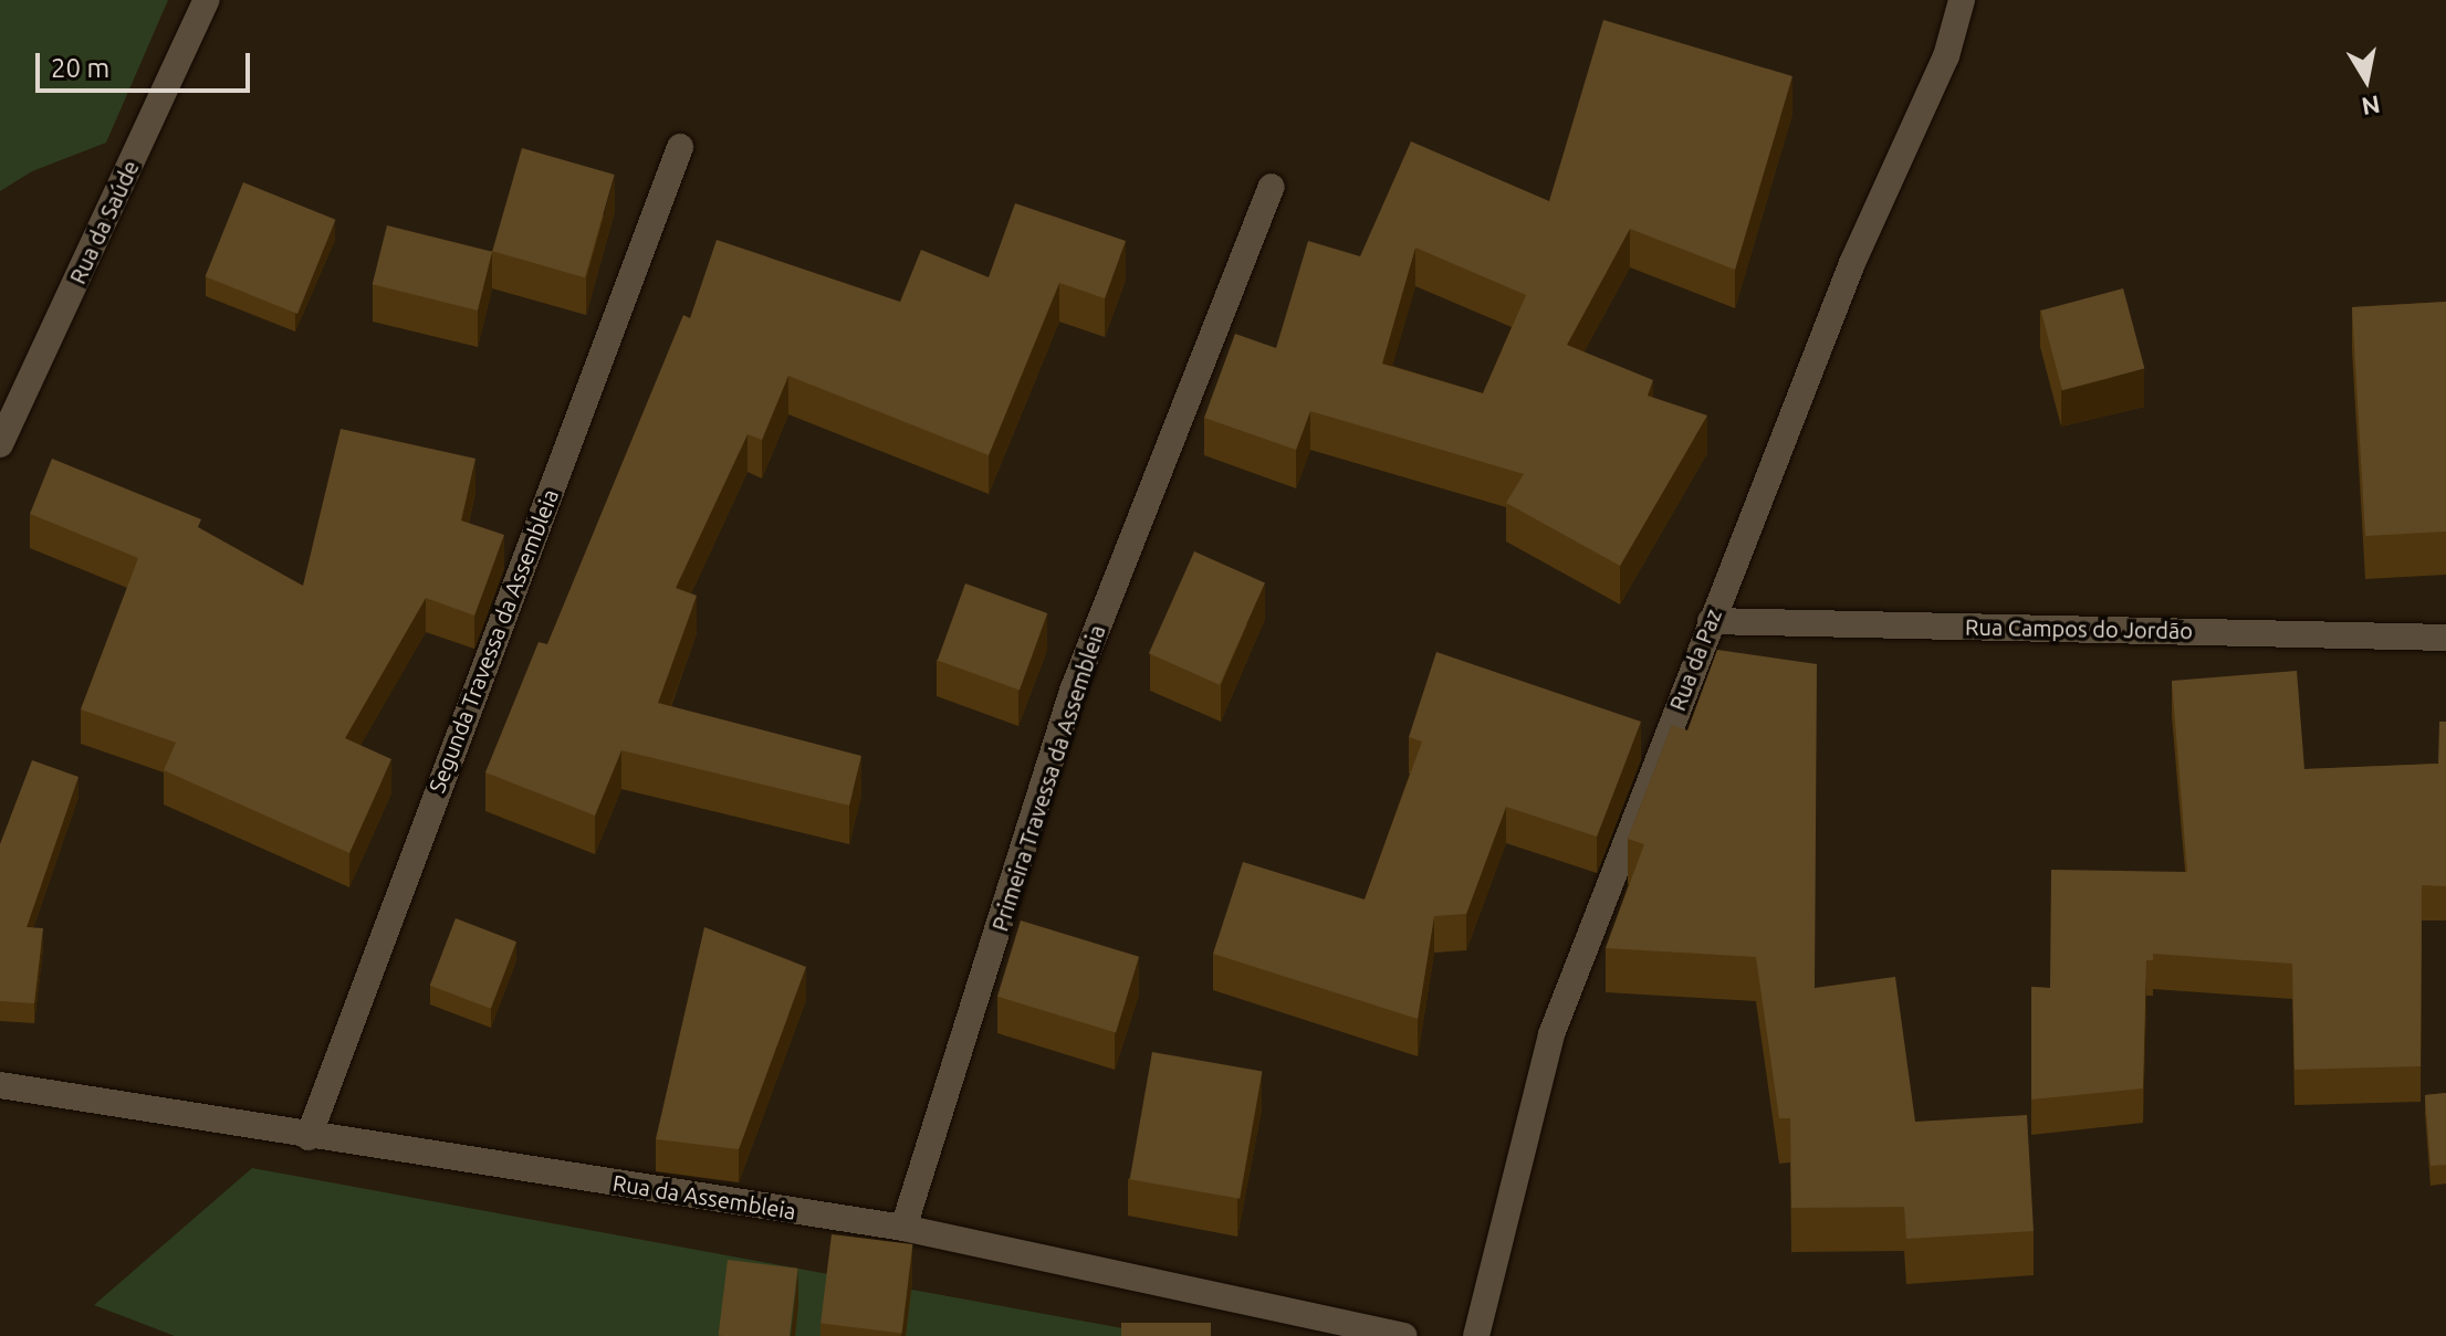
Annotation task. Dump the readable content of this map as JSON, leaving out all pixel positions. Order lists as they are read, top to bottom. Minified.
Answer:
{"streets":{"street":["Rua da Saúde","Rua Campos do Jordão","Segunda Travessa da Assembleia","Rua da Paz","Primeira Travessa da Assembleia","Rua da Assembleia"]},"crossings":[["Rua Campos do Jordão","Rua da Paz"],["Segunda Travessa da Assembleia","Rua da Assembleia"],["Primeira Travessa da Assembleia","Rua da Assembleia"]],"scale_bar":"20 m","north":"bottom"}
